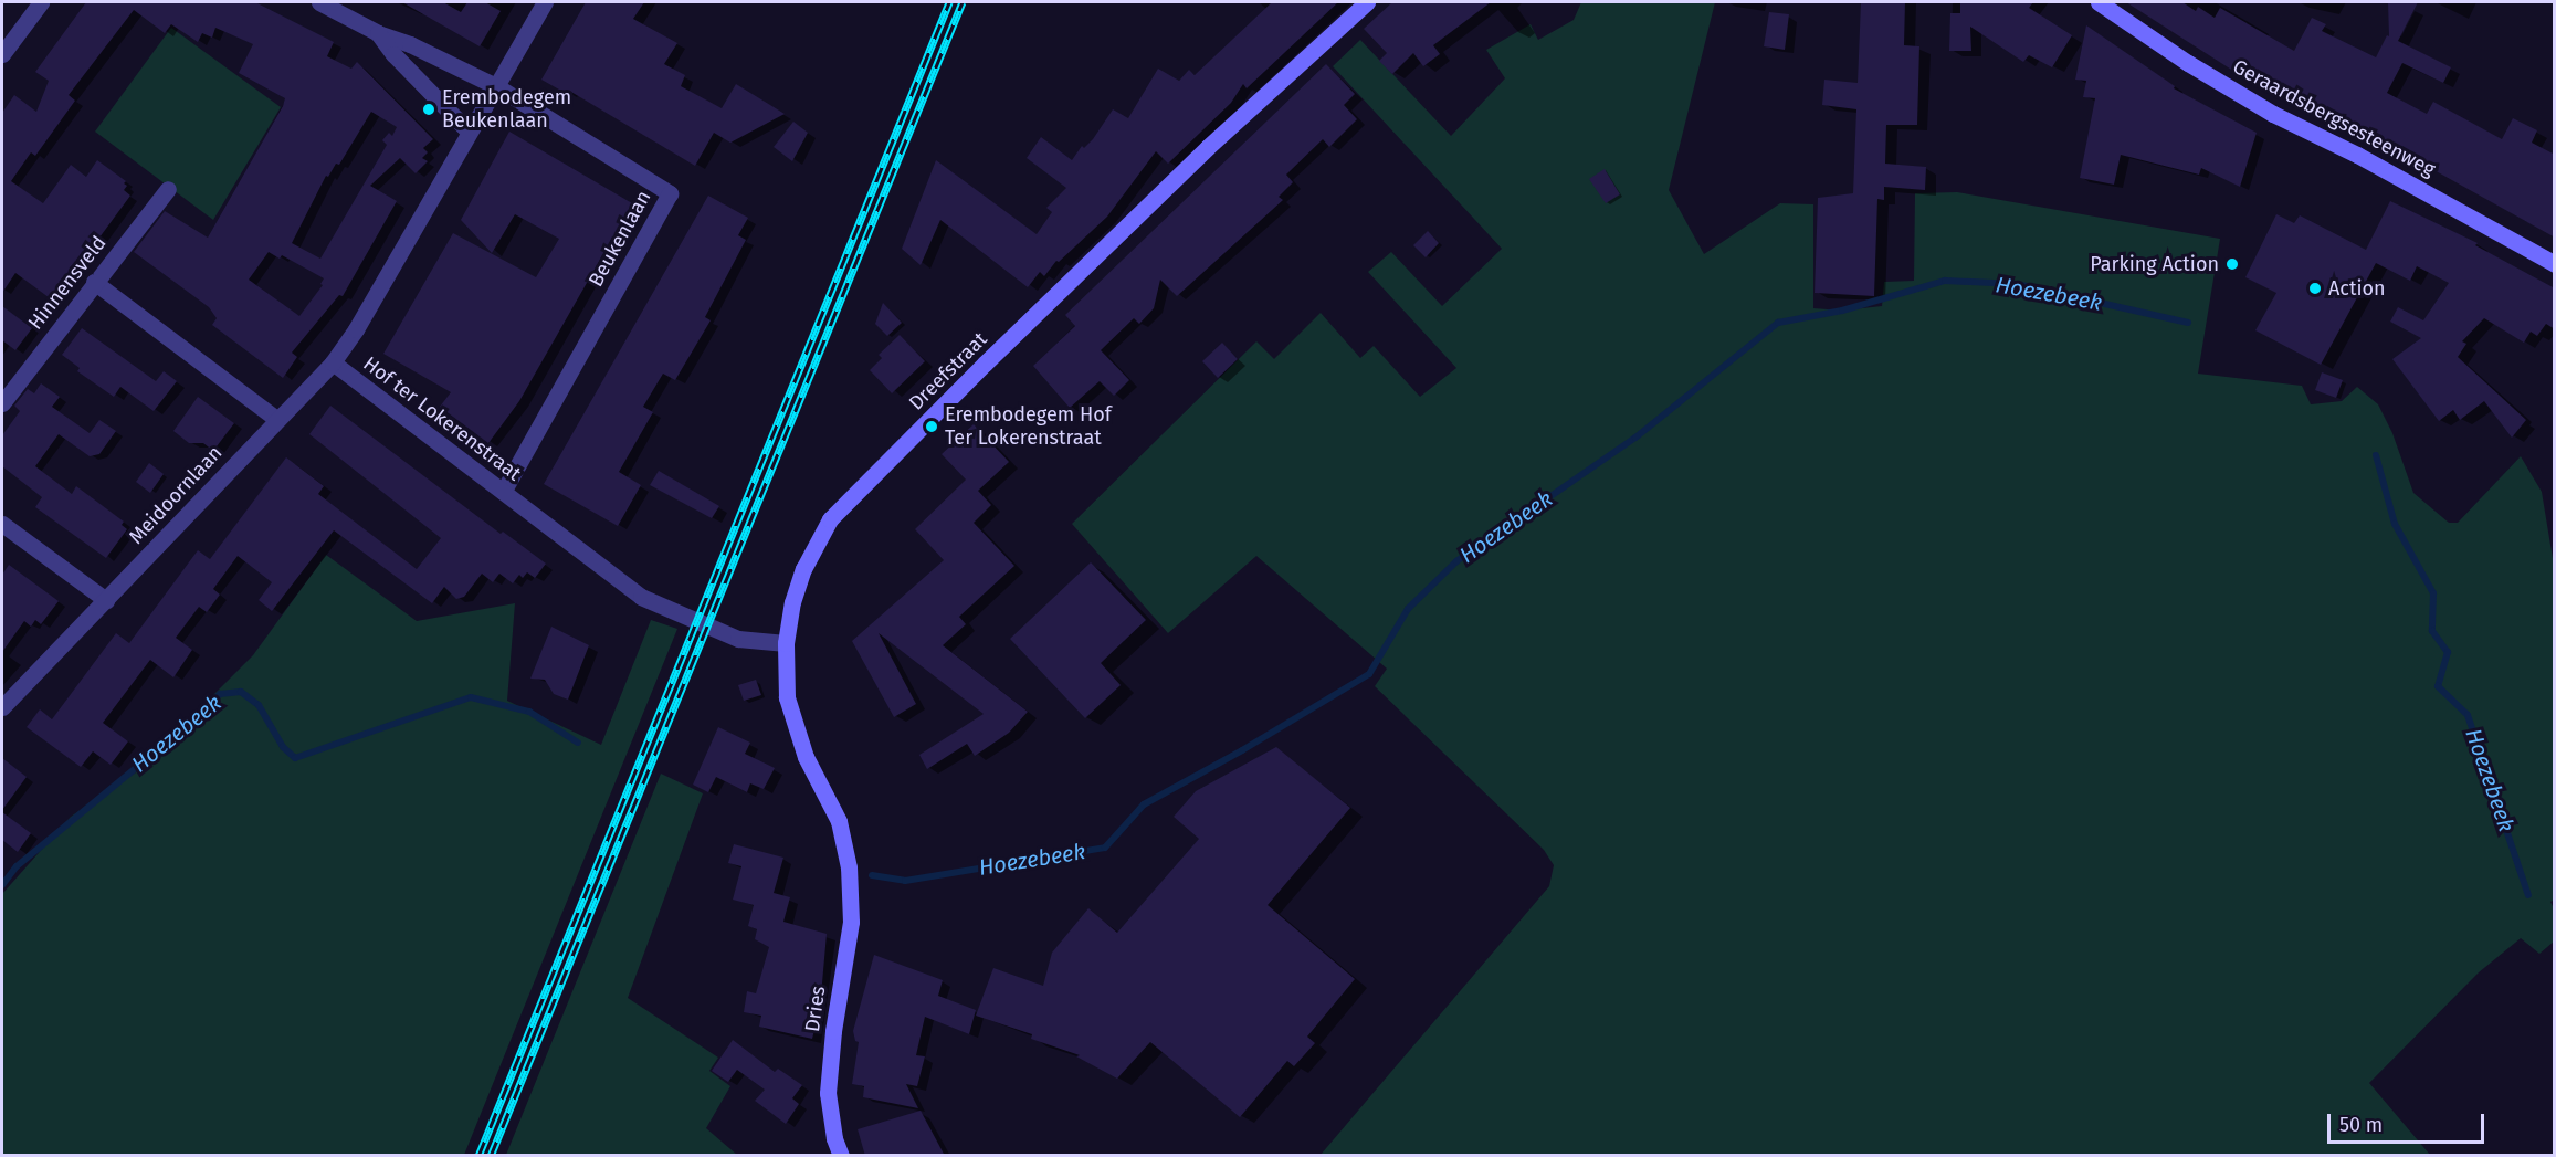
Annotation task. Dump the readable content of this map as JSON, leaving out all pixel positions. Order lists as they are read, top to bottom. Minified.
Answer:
{"streets":{"street":["Geraardsbergsesteenweg","Beukenlaan","Hinnensveld","Dreefstraat","Hof ter Lokerenstraat","Meidoornlaan","Dries"]},"crossings":[["Beukenlaan","Hof ter Lokerenstraat"],["Dreefstraat","Hof ter Lokerenstraat"],["Dreefstraat","Dries"],["Hof ter Lokerenstraat","Meidoornlaan"]],"water":["Hoezebeek"],"places":["Erembodegem Beukenlaan","Parking Action","Action","Erembodegem Hof Ter Lokerenstraat"],"scale_bar":"50 m"}
